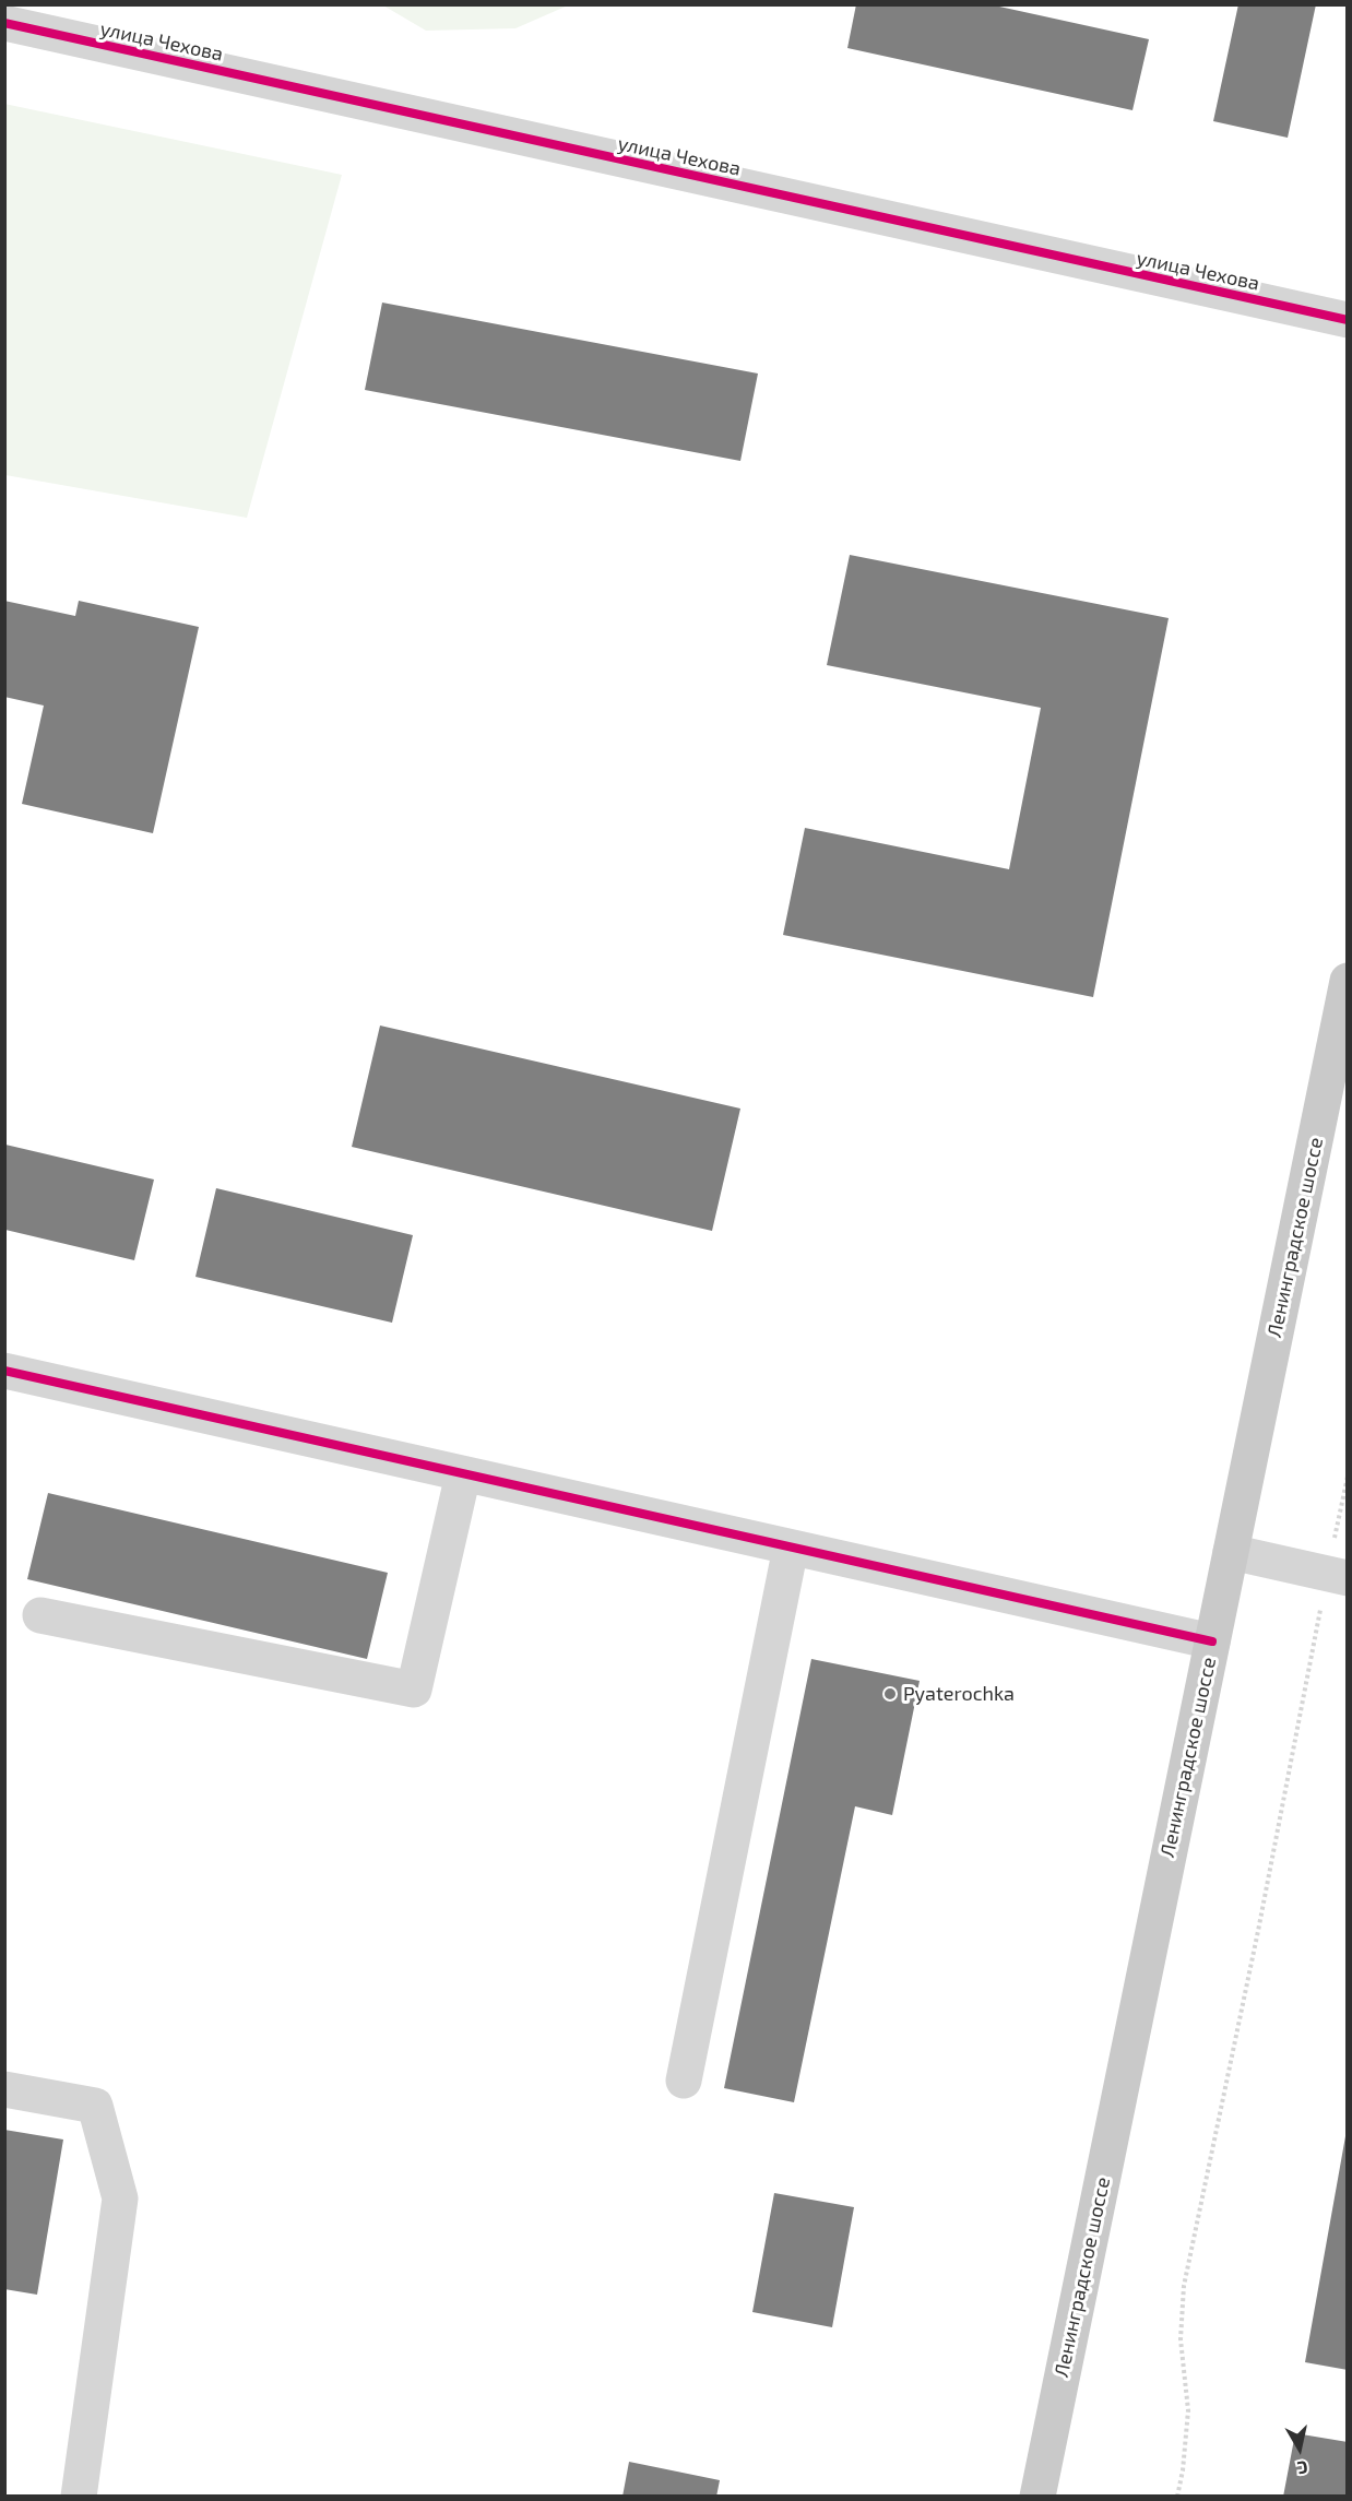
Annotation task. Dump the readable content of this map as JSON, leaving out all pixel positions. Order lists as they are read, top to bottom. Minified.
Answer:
{"streets":{"main road":["Ленинградское шоссе"],"street":["улица Чехова"]},"places":["Pyaterochka"],"north":"bottom"}
